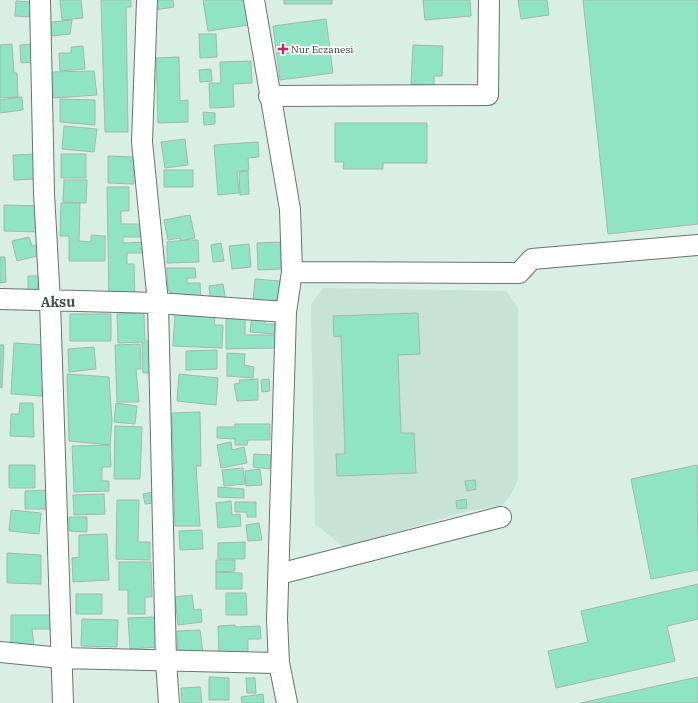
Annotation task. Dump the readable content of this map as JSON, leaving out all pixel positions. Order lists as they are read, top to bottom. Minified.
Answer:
{"districts":["Aksu"],"places":{"health":["Nur Eczanesi"]}}
